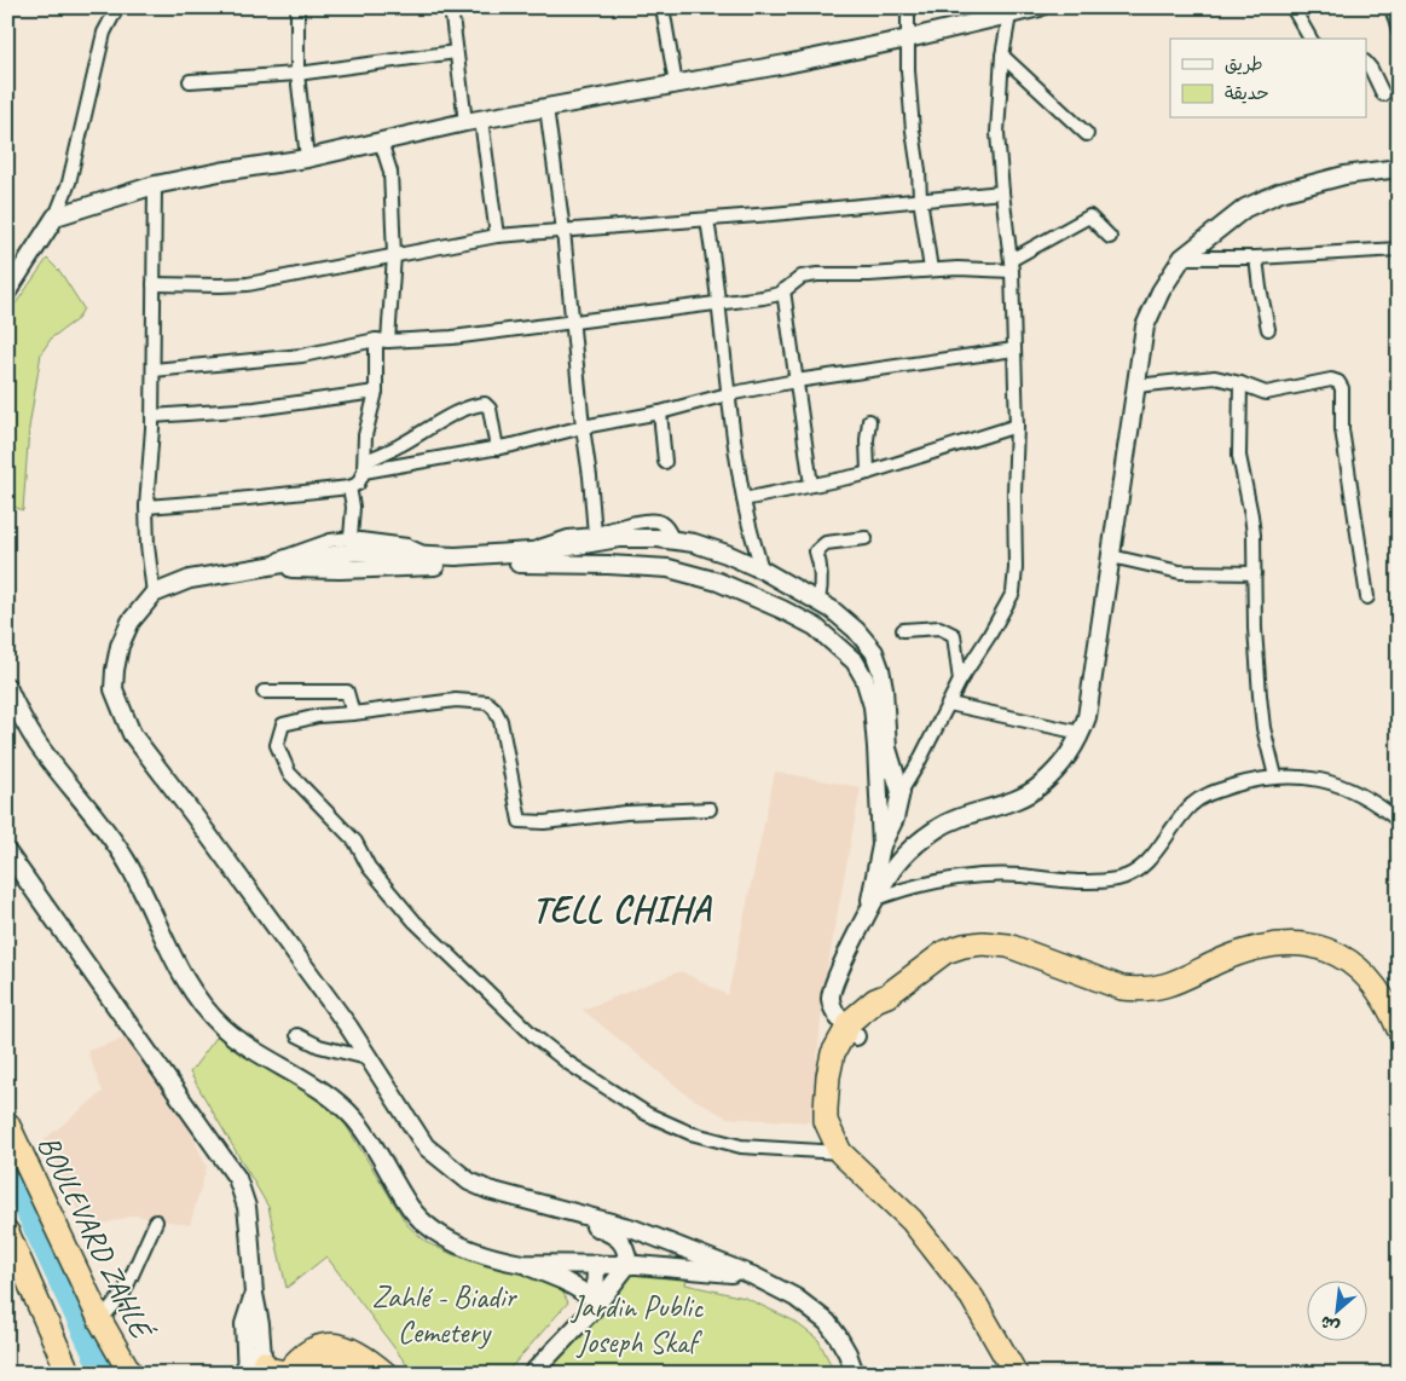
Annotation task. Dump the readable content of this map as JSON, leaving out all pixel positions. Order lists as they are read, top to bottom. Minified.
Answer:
{"streets":{"highway":["BOULEVARD ZAHLÉ"]},"districts":["TELL CHIHA"],"parks":["Zahlé - Biadir Cemetery","Jardin Public Joseph Skaf"],"legend":["طريق","حديقة"],"north":"bottom left"}
